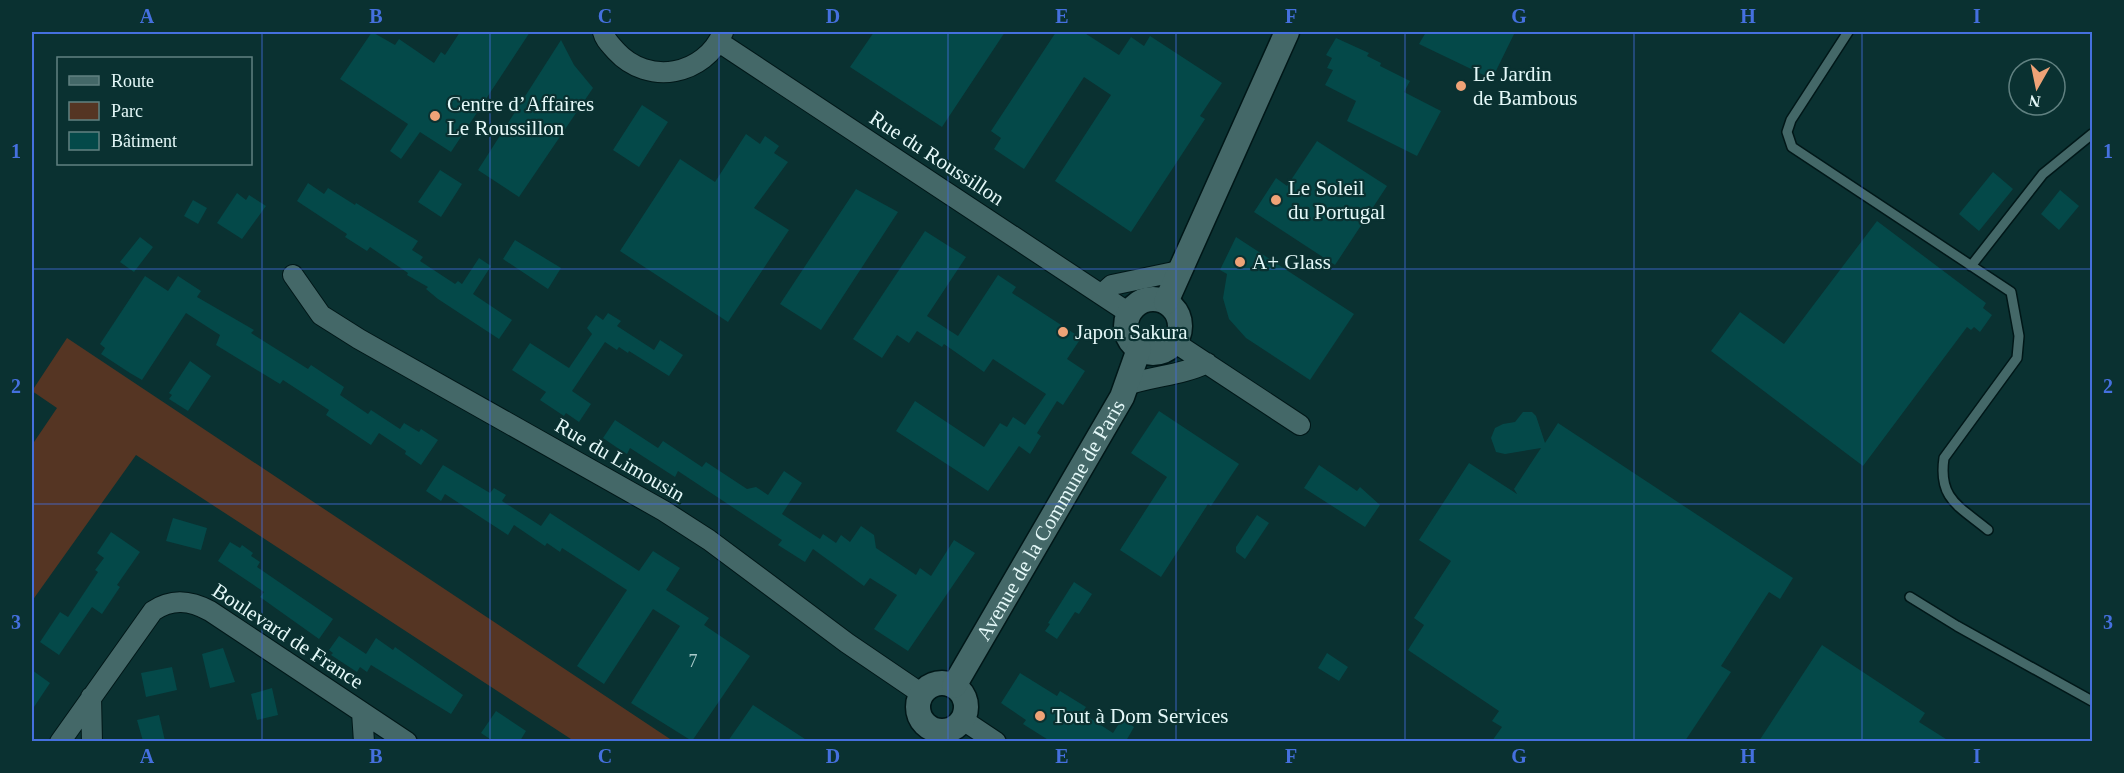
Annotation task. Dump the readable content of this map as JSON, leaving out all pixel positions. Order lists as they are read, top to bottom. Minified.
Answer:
{"streets":{"street":["Rue du Roussillon","Rue du Limousin","Avenue de la Commune de Paris","Boulevard de France"]},"crossings":[["Rue du Roussillon","Avenue de la Commune de Paris"],["Rue du Limousin","Avenue de la Commune de Paris"]],"places":["Le Jardin de Bambous","Centre d’Affaires Le Roussillon","Le Soleil du Portugal","A+ Glass","Japon Sakura","Tout à Dom Services"],"house_numbers":["7"],"legend":["Route","Parc","Bâtiment"],"north":"bottom","grid":{"columns":["A","B","C","D","E","F","G","H","I"],"rows":["1","2","3"]}}
